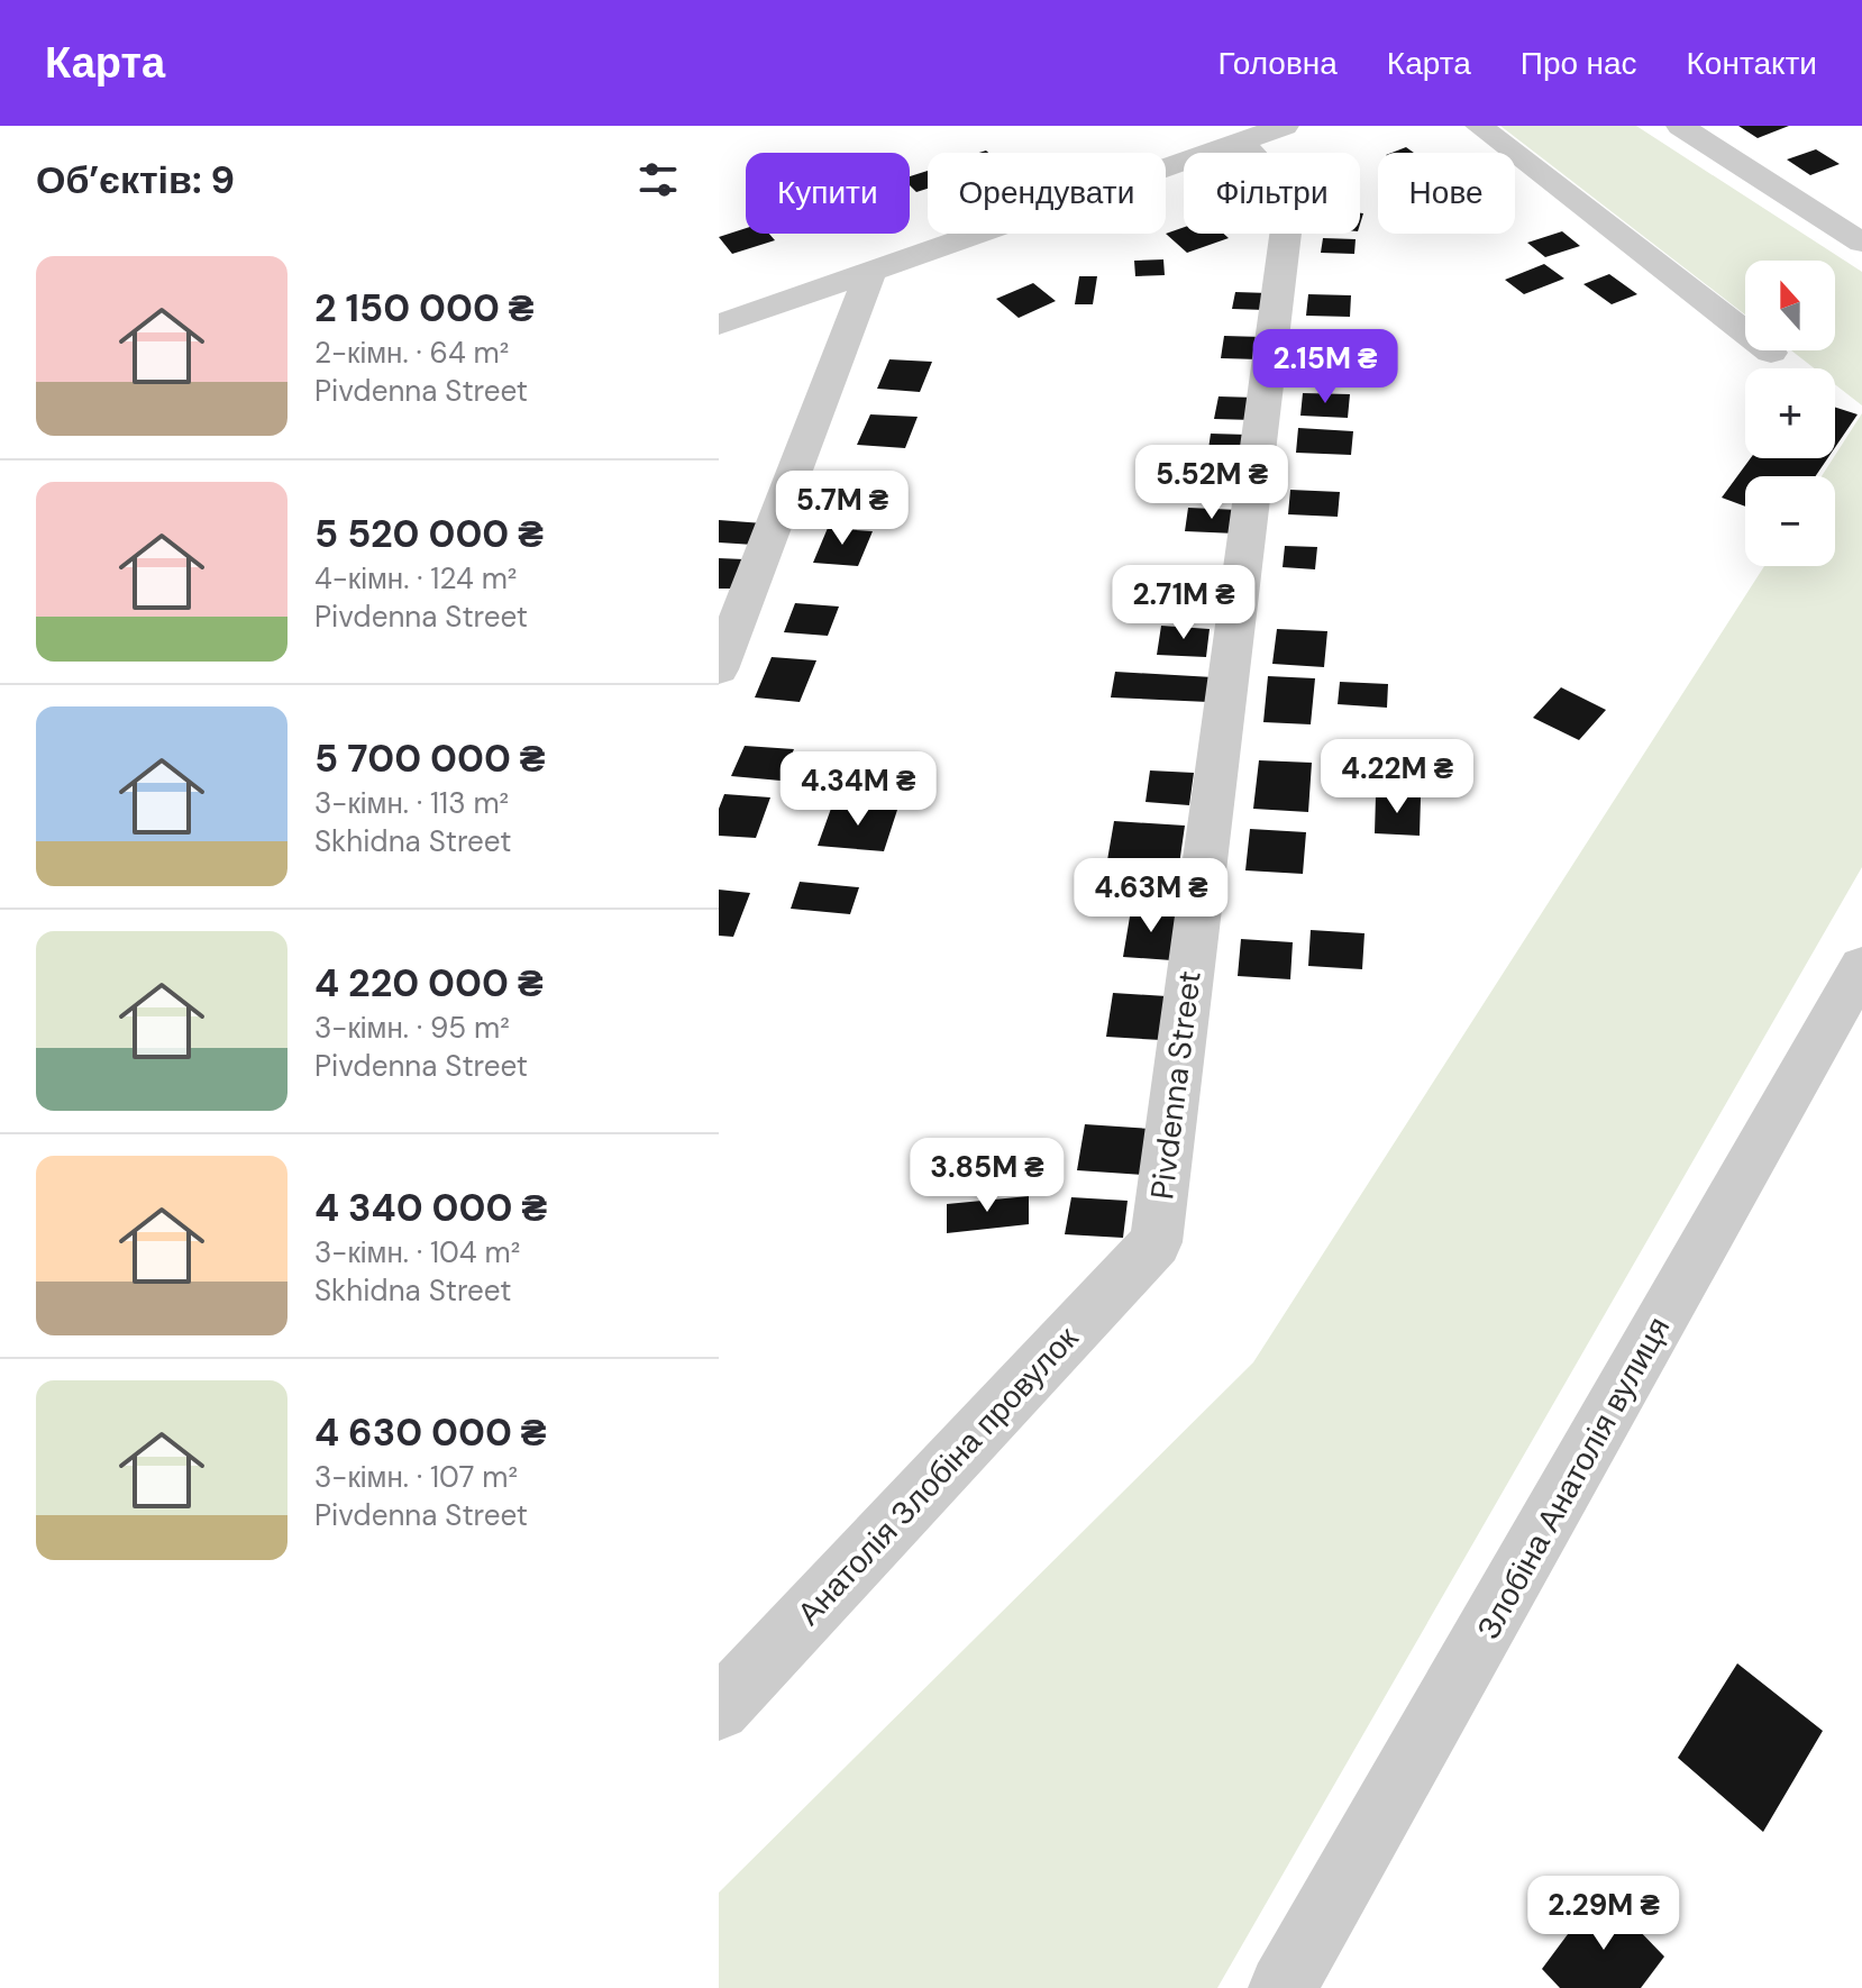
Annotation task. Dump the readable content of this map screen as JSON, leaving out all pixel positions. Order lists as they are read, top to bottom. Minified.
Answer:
{"streets":{"street":["Pivdenna Street","Анатолія Злобіна провулок","Злобіна Анатолія вулиця"]},"crossings":[["Pivdenna Street","Анатолія Злобіна провулок"]],"north":"top","page":{"header":"Карта","nav":["Головна","Карта","Про нас","Контакти"],"heading":"Об’єктів: 9","chip":["Купити","Орендувати","Фільтри","Нове"],"list":[{"name":"2 150 000 ₴","note":"2-кімн. · 64 m² · Pivdenna Street"},{"name":"5 520 000 ₴","note":"4-кімн. · 124 m² · Pivdenna Street"},{"name":"5 700 000 ₴","note":"3-кімн. · 113 m² · Skhidna Street"},{"name":"4 220 000 ₴","note":"3-кімн. · 95 m² · Pivdenna Street"},{"name":"4 340 000 ₴","note":"3-кімн. · 104 m² · Skhidna Street"},{"name":"4 630 000 ₴","note":"3-кімн. · 107 m² · Pivdenna Street"}],"map_buttons":["+","−"],"price":["2.15M ₴","5.52M ₴","5.7M ₴","2.71M ₴","4.22M ₴","4.34M ₴","4.63M ₴","3.85M ₴","2.29M ₴"]}}
